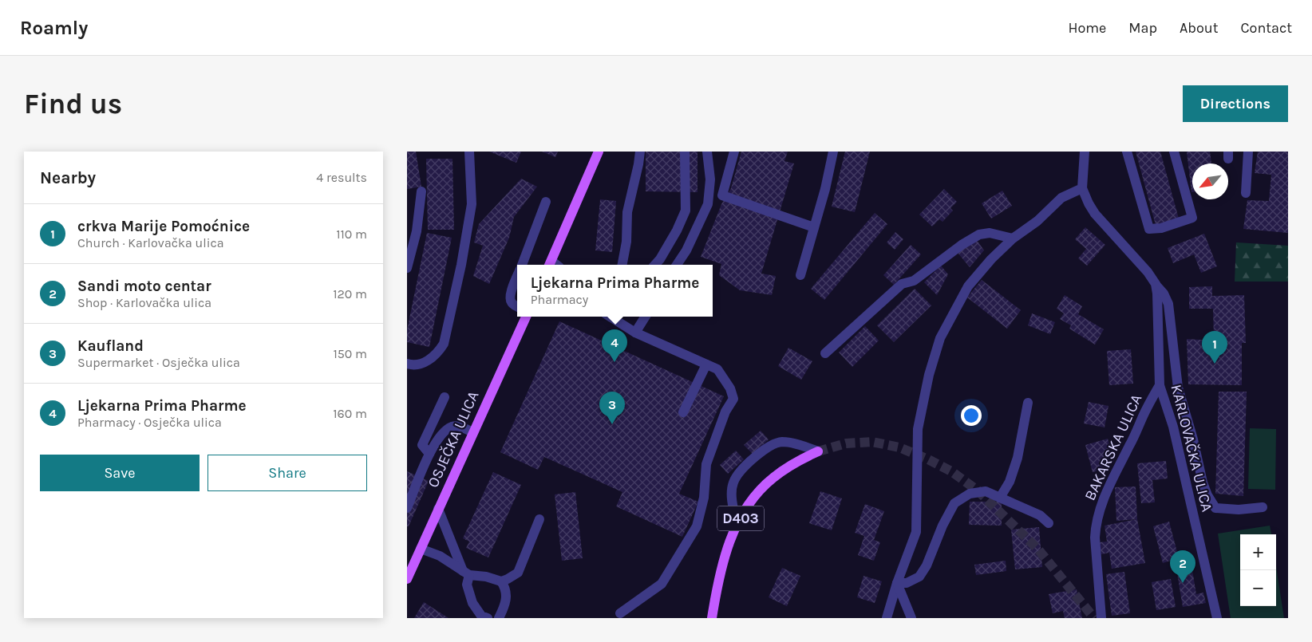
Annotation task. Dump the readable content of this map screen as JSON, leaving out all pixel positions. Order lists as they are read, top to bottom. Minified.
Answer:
{"streets":{"main road":["OSJEČKA ULICA","D403"],"street":["BAKARSKA ULICA","KARLOVAČKA ULICA"]},"crossings":[["BAKARSKA ULICA","KARLOVAČKA ULICA"]],"north":"bottom left","page":{"header":"Roamly","nav":["Home","Map","About","Contact"],"buttons":["Directions",["Save","Share"]],"title":"Find us","heading":["Nearby","4 results"],"list":[{"mark":"1","name":"crkva Marije Pomoćnice","note":"Church · Karlovačka ulica","value":"110 m"},{"mark":"2","name":"Sandi moto centar","note":"Shop · Karlovačka ulica","value":"120 m"},{"mark":"3","name":"Kaufland","note":"Supermarket · Osječka ulica","value":"150 m"},{"mark":"4","name":"Ljekarna Prima Pharme","note":"Pharmacy · Osječka ulica","value":"160 m"}],"popup":["Ljekarna Prima Pharme","Pharmacy"],"pins":["4","1","3","2"],"map_buttons":["+","−"]}}
